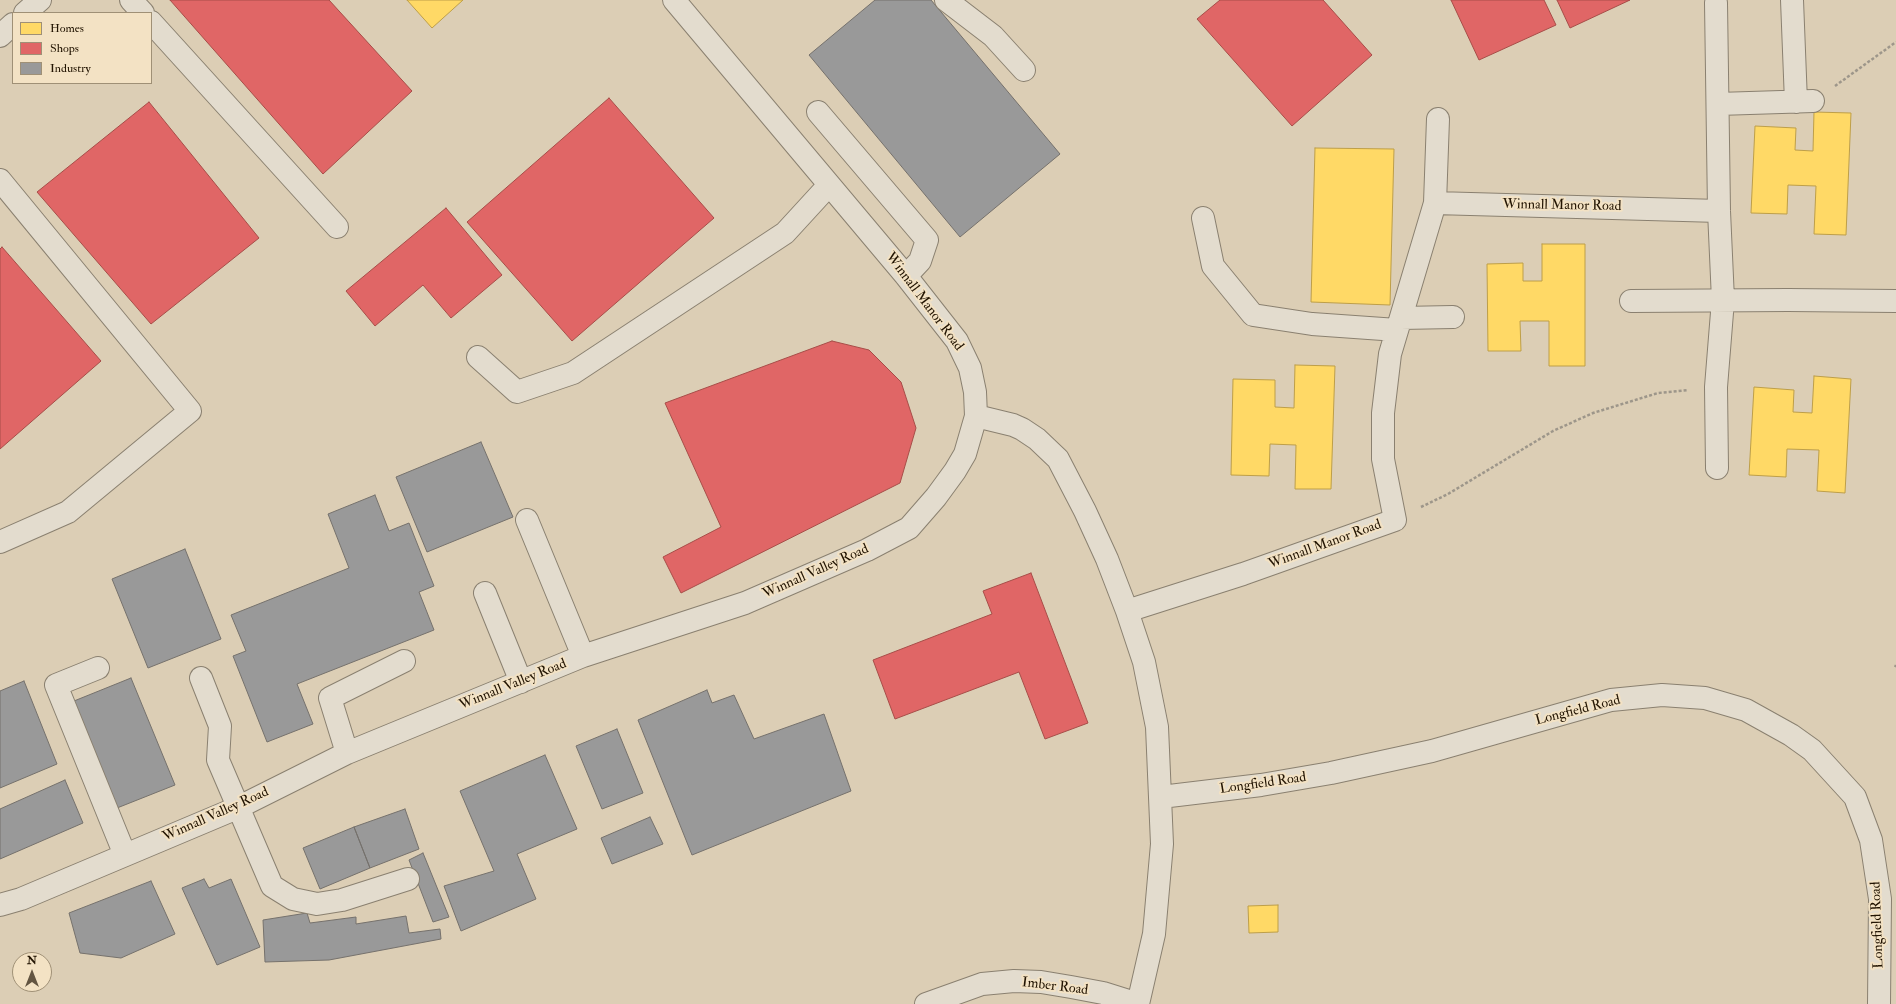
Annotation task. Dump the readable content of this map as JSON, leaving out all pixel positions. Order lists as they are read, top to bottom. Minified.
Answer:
{"streets":{"street":["Winnall Manor Road","Winnall Valley Road","Longfield Road","Imber Road"]},"crossings":[["Winnall Manor Road","Winnall Valley Road"]],"legend":["Homes","Shops","Industry"],"north":"top"}
